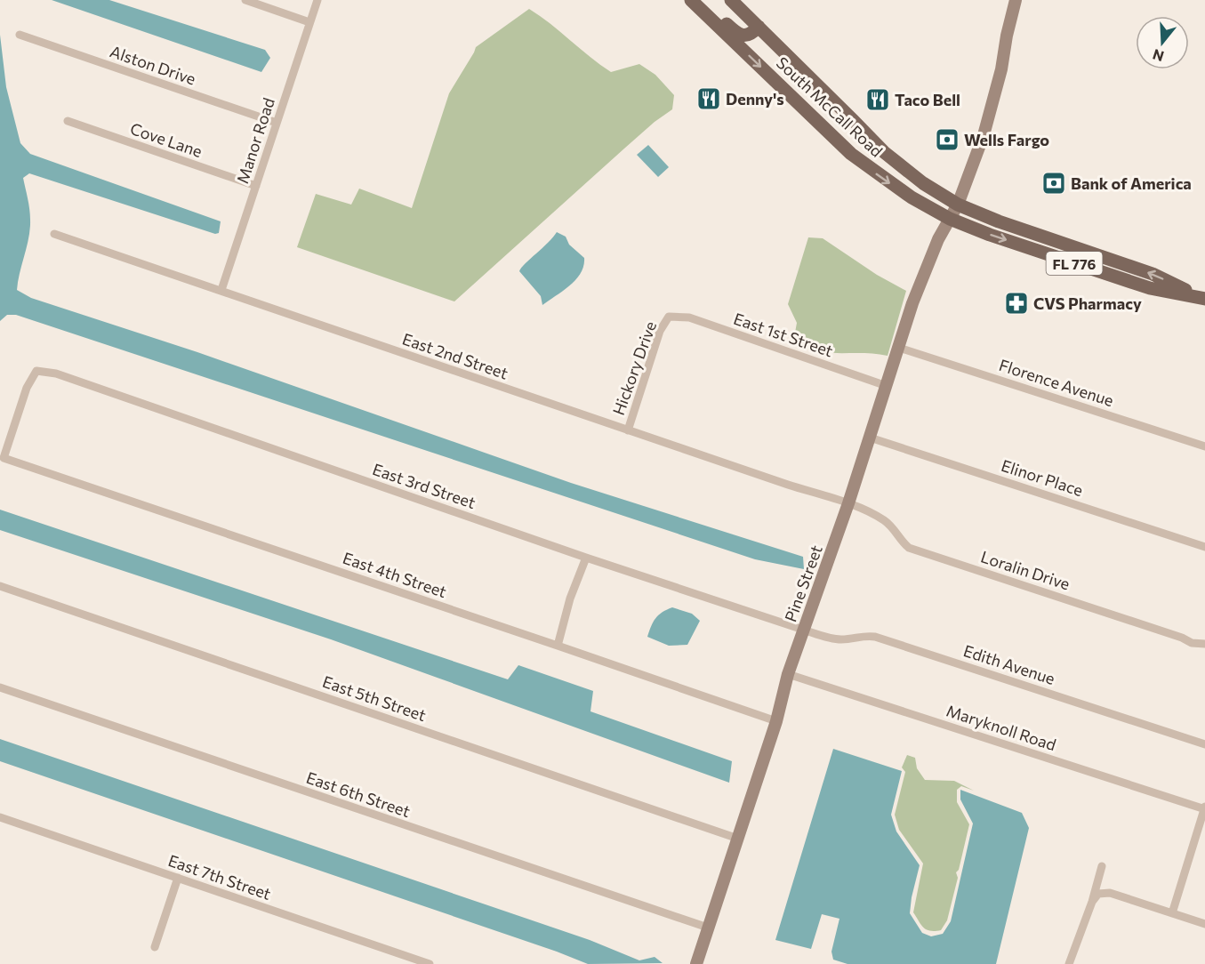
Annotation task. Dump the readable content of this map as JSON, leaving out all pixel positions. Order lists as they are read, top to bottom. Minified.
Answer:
{"streets":{"main road":["South McCall Road","FL 776","Pine Street"],"street":["Alston Drive","Cove Lane","Manor Road","East 1st Street","East 2nd Street","Hickory Drive","Florence Avenue","Elinor Place","East 3rd Street","Loralin Drive","East 4th Street","Edith Avenue","East 5th Street","Maryknoll Road","East 6th Street","East 7th Street"]},"crossings":[["Alston Drive","Manor Road"],["South McCall Road","Pine Street"],["Cove Lane","Manor Road"],["Manor Road","East 2nd Street"],["East 1st Street","Hickory Drive"],["East 1st Street","Pine Street"],["East 2nd Street","Hickory Drive"],["East 2nd Street","Loralin Drive"],["East 2nd Street","Pine Street"],["Florence Avenue","Pine Street"],["Elinor Place","Pine Street"],["East 3rd Street","East 4th Street"],["East 3rd Street","Pine Street"],["East 3rd Street","Edith Avenue"],["Loralin Drive","Pine Street"],["East 4th Street","Pine Street"],["Pine Street","Edith Avenue"],["Pine Street","East 5th Street"],["Pine Street","Maryknoll Road"],["Pine Street","East 6th Street"]],"places":{"restaurant":["Denny's","Taco Bell"],"bank":["Wells Fargo","Bank of America"],"pharmacy":["CVS Pharmacy"]},"north":"bottom"}
